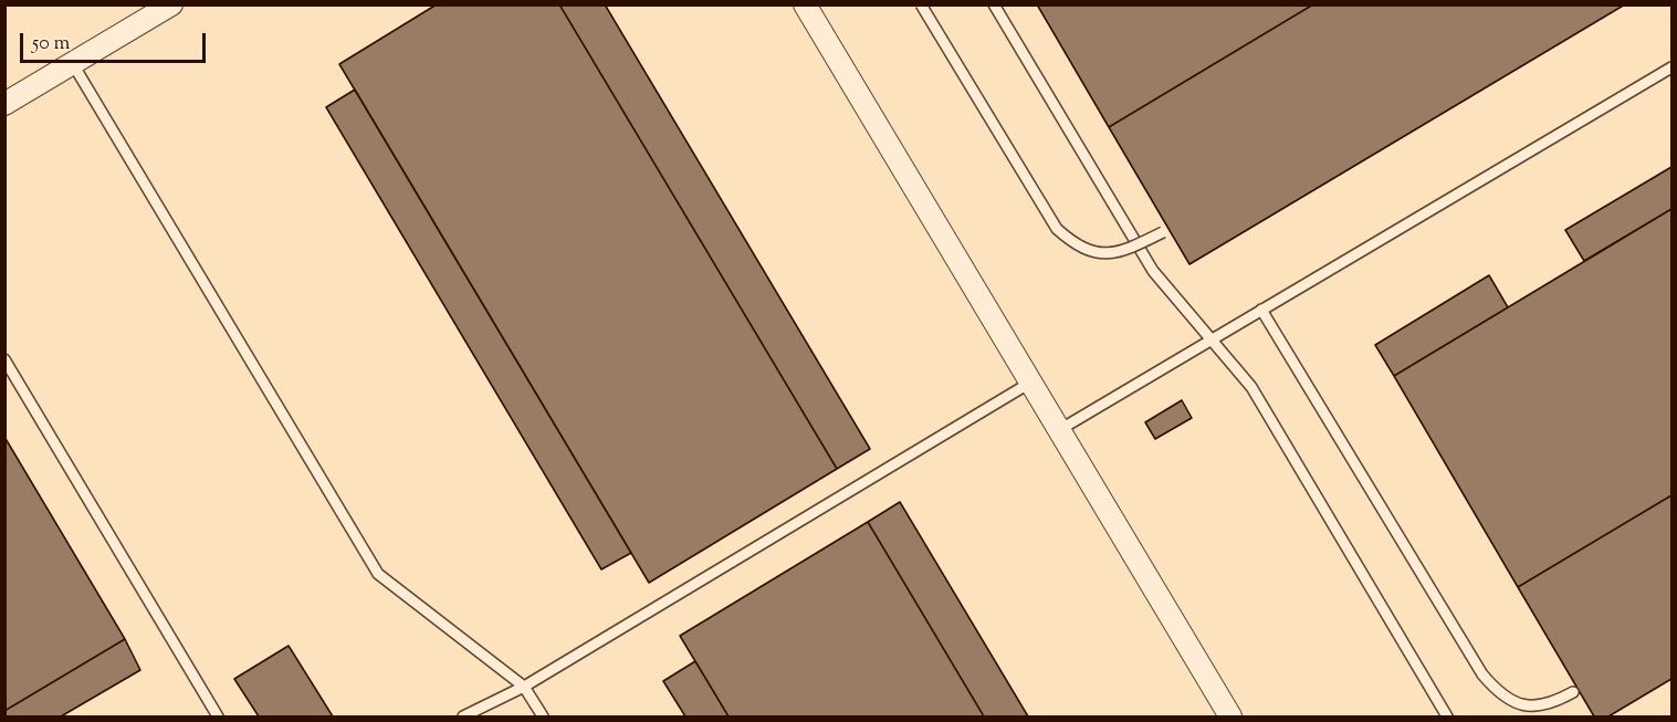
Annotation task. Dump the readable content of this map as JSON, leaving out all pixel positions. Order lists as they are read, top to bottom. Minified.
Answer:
{"scale_bar":"50 m"}
